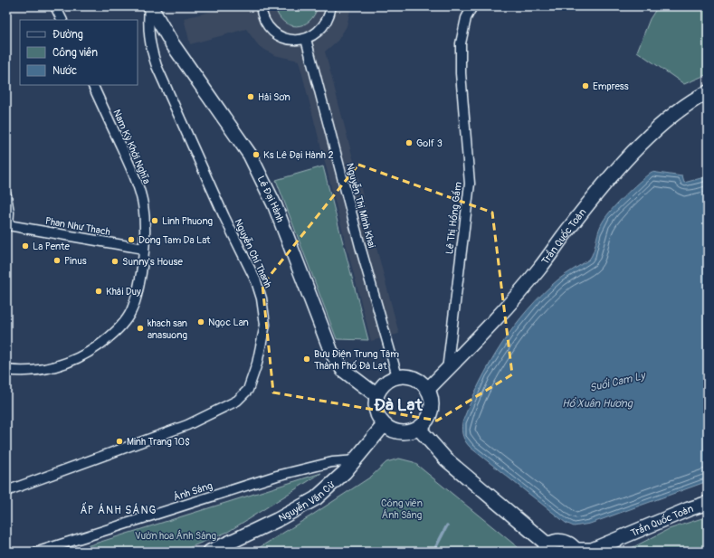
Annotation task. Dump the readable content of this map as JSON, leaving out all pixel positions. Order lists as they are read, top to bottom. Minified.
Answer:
{"streets":{"main road":["Lê Đại Hành","Trần Quốc Toản","Nguyễn Văn Cừ"],"street":["Nam Kỳ Khởi Nghĩa","Nguyễn Thị Minh Khai","Lê Thị Hồng Gấm","Phan Như Thạch","Nguyễn Chí Thanh","Ánh Sáng"]},"crossings":[["Nam Kỳ Khởi Nghĩa","Phan Như Thạch"],["Lê Đại Hành","Nguyễn Thị Minh Khai"],["Lê Đại Hành","Trần Quốc Toản"],["Lê Đại Hành","Nguyễn Chí Thanh"],["Lê Đại Hành","Nguyễn Văn Cừ"],["Nguyễn Thị Minh Khai","Trần Quốc Toản"],["Nguyễn Thị Minh Khai","Nguyễn Văn Cừ"],["Lê Thị Hồng Gấm","Trần Quốc Toản"],["Trần Quốc Toản","Nguyễn Văn Cừ"],["Ánh Sáng","Nguyễn Văn Cừ"]],"districts":["Đà Lạt","ẤP ÁNH SÁNG"],"water":["Suối Cam Ly","Hồ Xuân Hương"],"parks":["Công viên Ánh Sáng","Vườn hoa Ánh Sáng"],"places":["Empress","Hải Sơn","Golf 3","Ks Lê Đại Hành 2","Linh Phuong","Dong Tam Da Lat","La Pente","Pinus","Sunny's House","Khải Duy","Ngọc Lan","khach san anasuong","Bưu Điện Trung Tâm Thành Phố Đà Lạt","Minh Trang 10$"],"legend":["Đường","Công viên","Nước"]}
